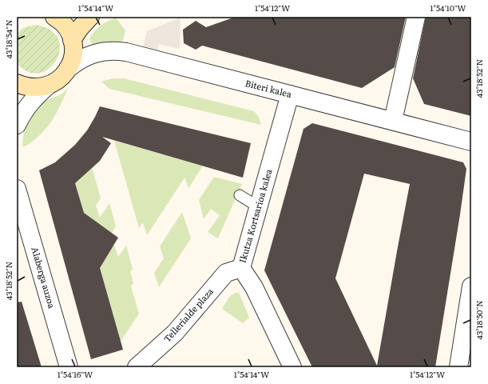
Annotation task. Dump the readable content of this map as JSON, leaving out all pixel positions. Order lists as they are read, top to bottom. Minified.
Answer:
{"streets":{"street":["Biteri kalea","Ikutza Kortsarioa kalea","Alaberga auzoa","Tellerialde plaza"]},"crossings":[["Biteri kalea","Ikutza Kortsarioa kalea"],["Ikutza Kortsarioa kalea","Tellerialde plaza"]],"coordinates":["1°54'14\"W","1°54'12\"W","1°54'10\"W","43°18'54\"N","43°18'52\"N","43°18'50\"N","1°54'16\"W"]}
